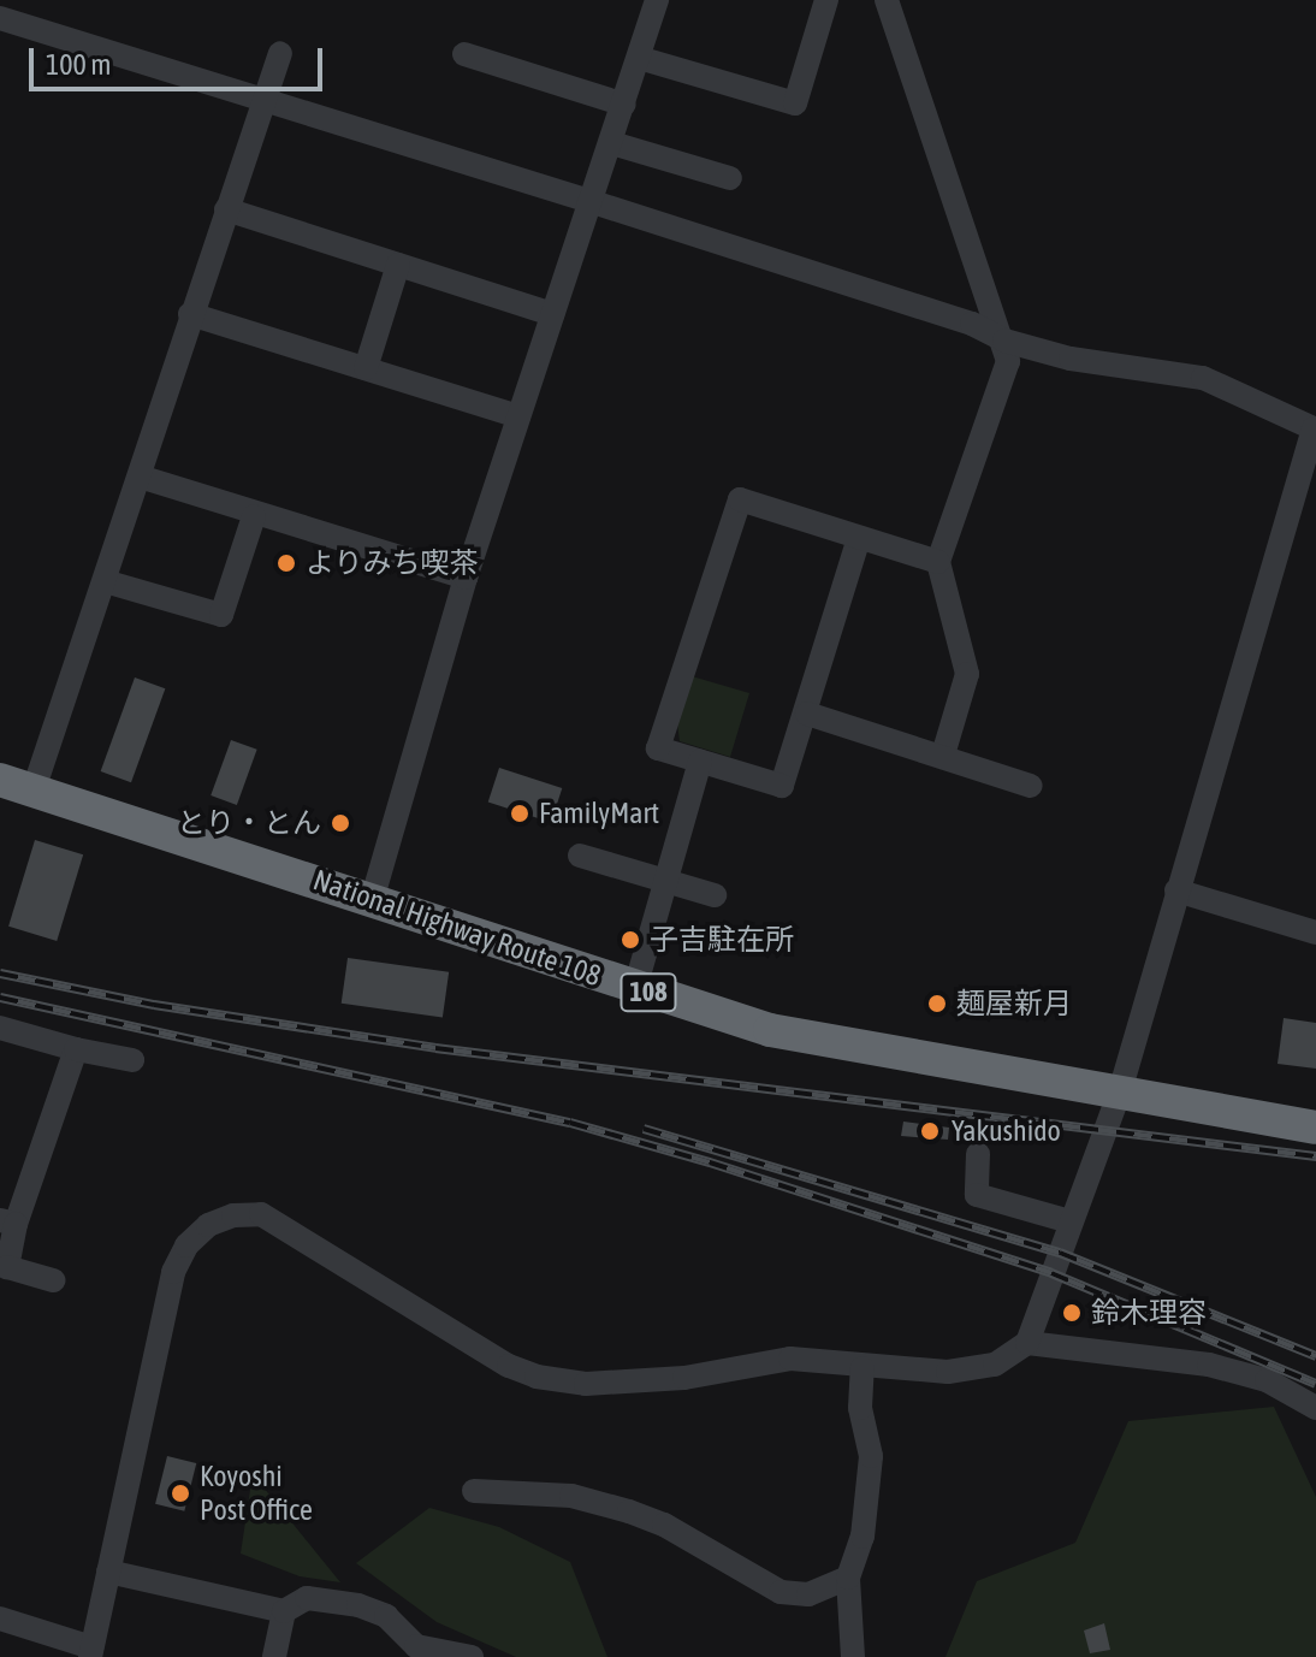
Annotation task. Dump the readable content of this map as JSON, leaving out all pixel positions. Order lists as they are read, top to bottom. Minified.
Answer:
{"streets":{"highway":["National Highway Route 108","108"]},"places":["よりみち喫茶","FamilyMart","とり・とん","子吉駐在所","麺屋新月","Yakushido","鈴木理容","Koyoshi Post Office"],"scale_bar":"100 m"}
